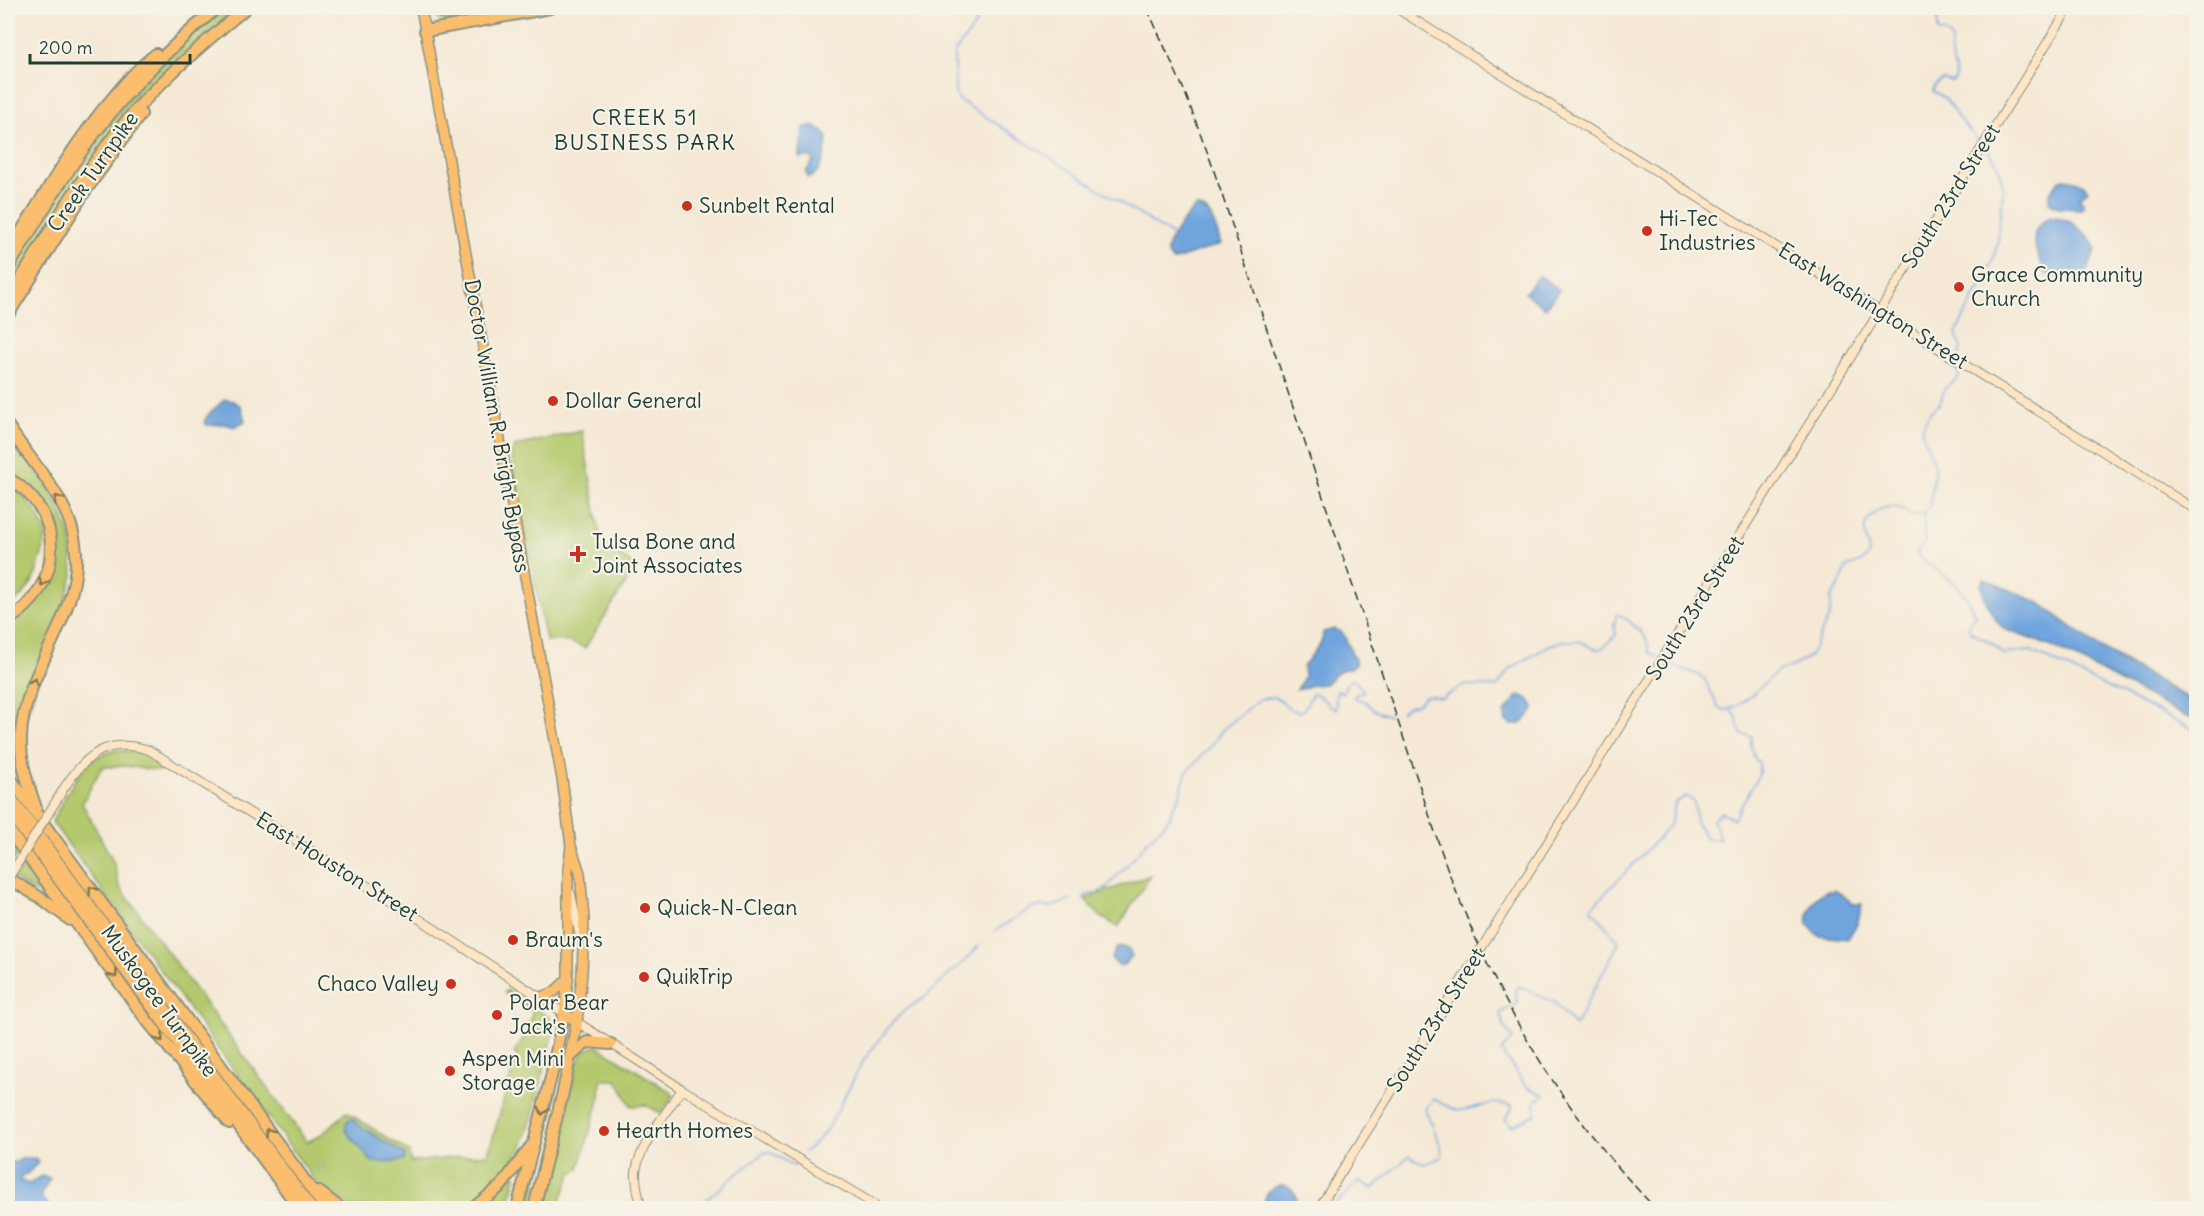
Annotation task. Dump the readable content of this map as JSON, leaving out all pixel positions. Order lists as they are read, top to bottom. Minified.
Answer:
{"streets":{"highway":["Creek Turnpike","Muskogee Turnpike"],"main road":["Doctor William R. Bright Bypass"],"street":["South 23rd Street","East Washington Street","East Houston Street"]},"crossings":[["South 23rd Street","East Washington Street"],["Doctor William R. Bright Bypass","East Houston Street"]],"districts":["CREEK 51 BUSINESS PARK"],"places":{"other":["Sunbelt Rental","Hi-Tec Industries","Grace Community Church","Dollar General","Quick-N-Clean","Braum's","QuikTrip","Chaco Valley","Polar Bear Jack's","Aspen Mini Storage","Hearth Homes"],"health":["Tulsa Bone and Joint Associates"]},"scale_bar":"200 m"}
